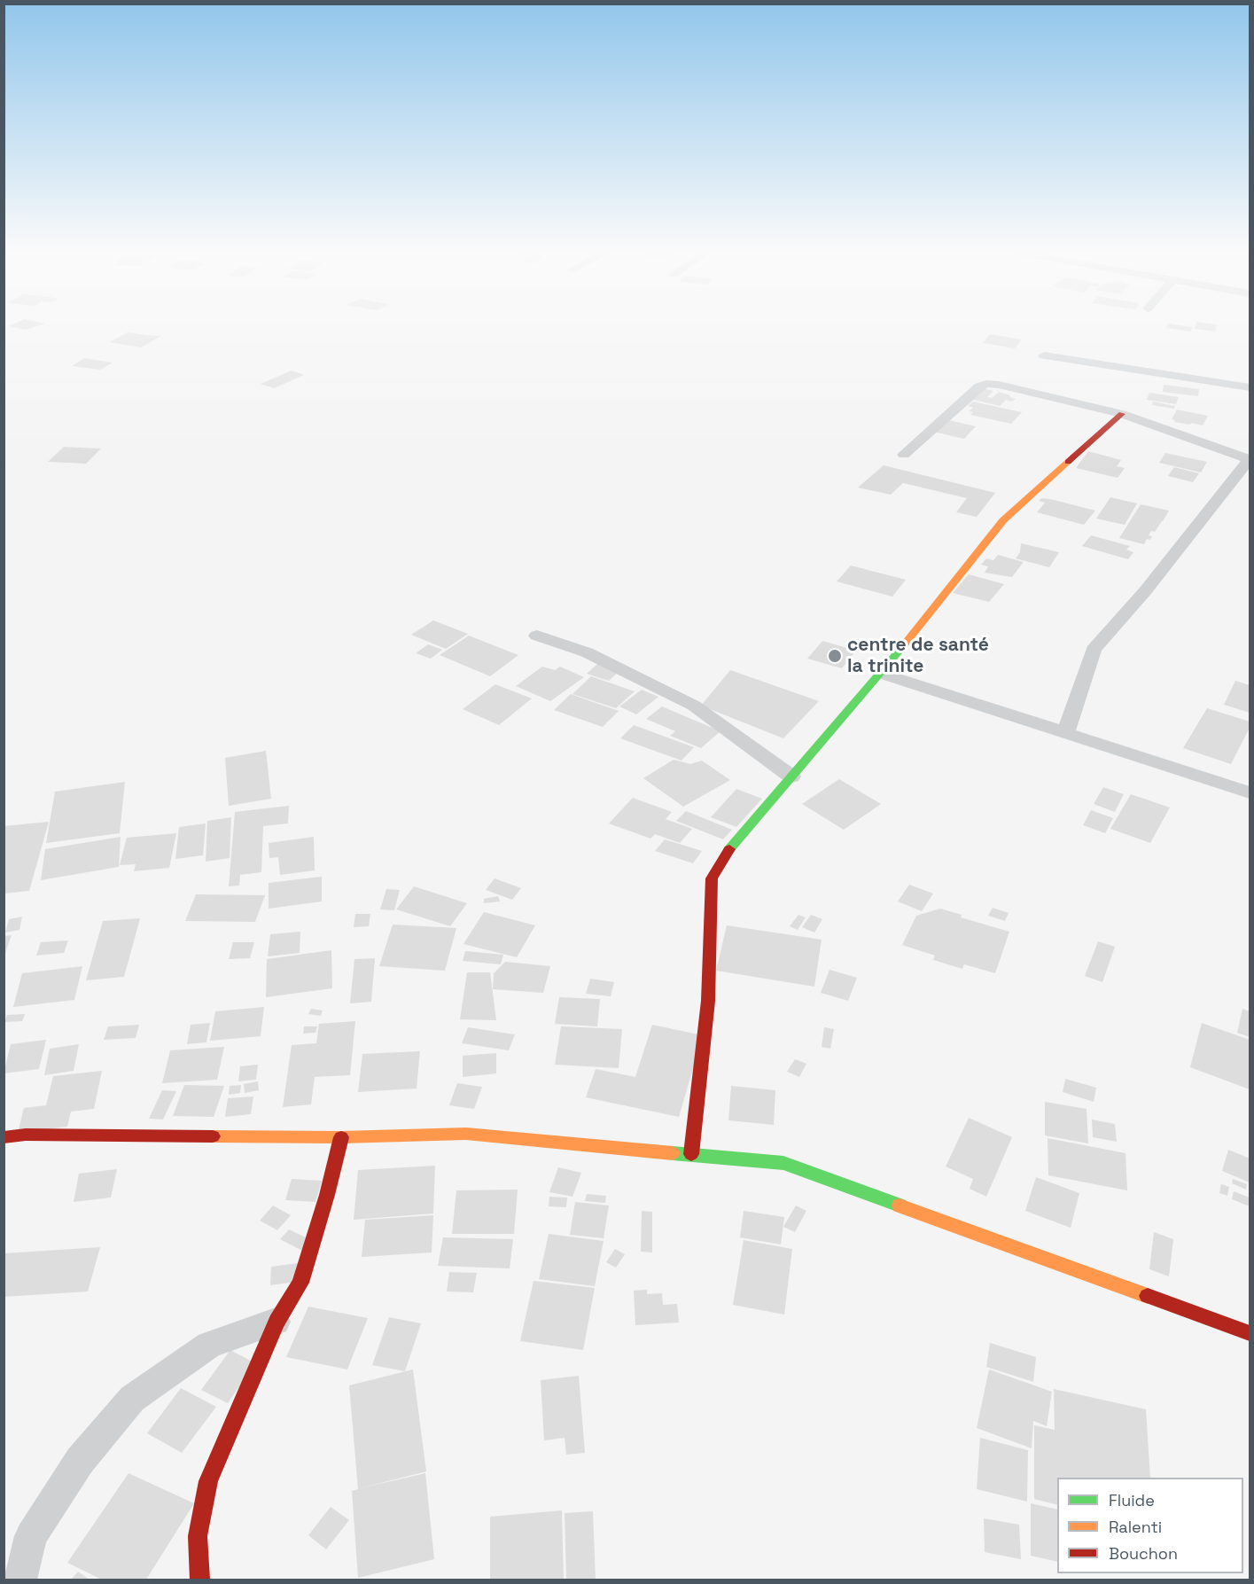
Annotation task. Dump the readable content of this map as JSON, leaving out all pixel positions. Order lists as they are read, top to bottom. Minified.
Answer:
{"places":["centre de santé la trinite"],"legend":["Fluide","Ralenti","Bouchon"]}
